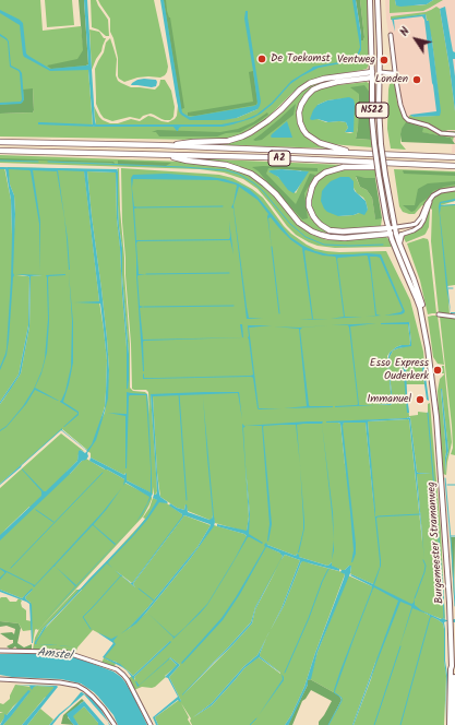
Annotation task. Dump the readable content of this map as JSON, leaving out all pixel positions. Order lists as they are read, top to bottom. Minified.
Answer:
{"streets":{"highway":["A2"],"main road":["N522","Burgemeester Stramanweg"]},"crossings":[["A2","Burgemeester Stramanweg"]],"water":["Amstel"],"places":["De Toekomst","Ventweg","Londen","Esso Express Ouderkerk","Immanuel"],"north":"top left"}
